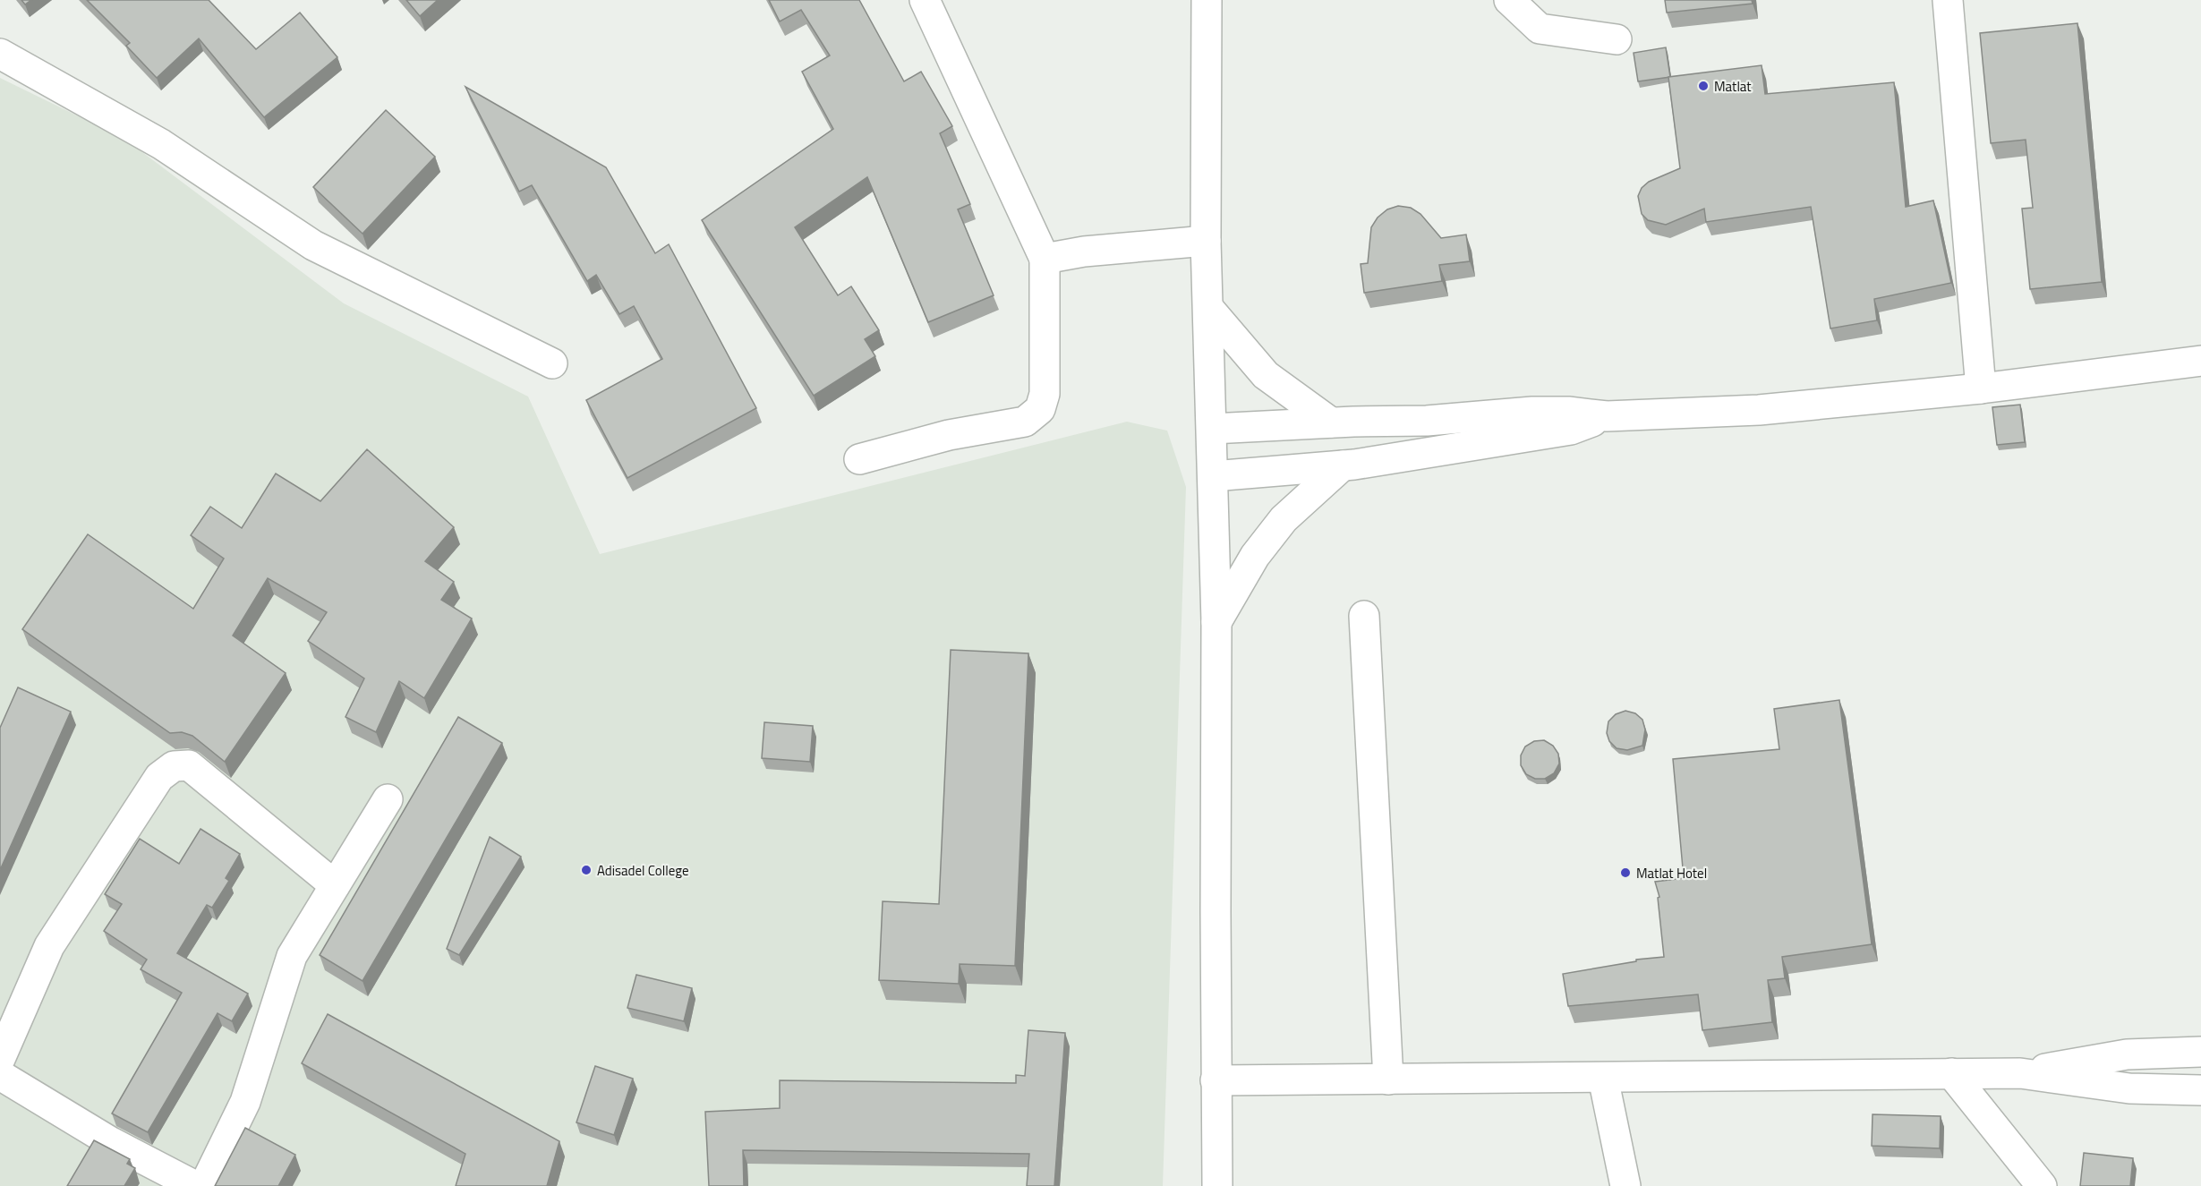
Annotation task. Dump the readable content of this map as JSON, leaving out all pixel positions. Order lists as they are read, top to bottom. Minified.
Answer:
{"places":["Matlat","Adisadel College","Matlat Hotel"]}
